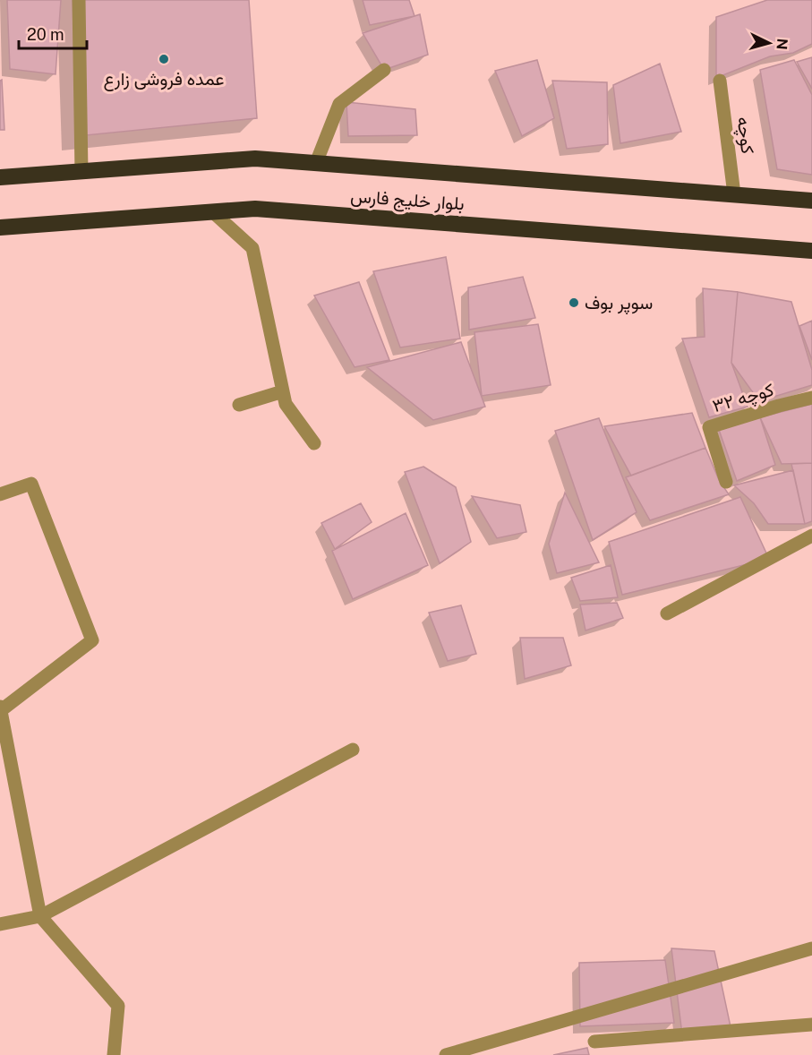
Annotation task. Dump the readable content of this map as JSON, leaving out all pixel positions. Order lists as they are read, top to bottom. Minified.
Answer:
{"streets":{"highway":["بلوار خلیج فارس"],"street":["کوچه","کوچه ۳۲"]},"crossings":[["کوچه","بلوار خلیج فارس"]],"places":["عمده فروشی زارع","سوپر بوف"],"scale_bar":"20 m","north":"right"}
